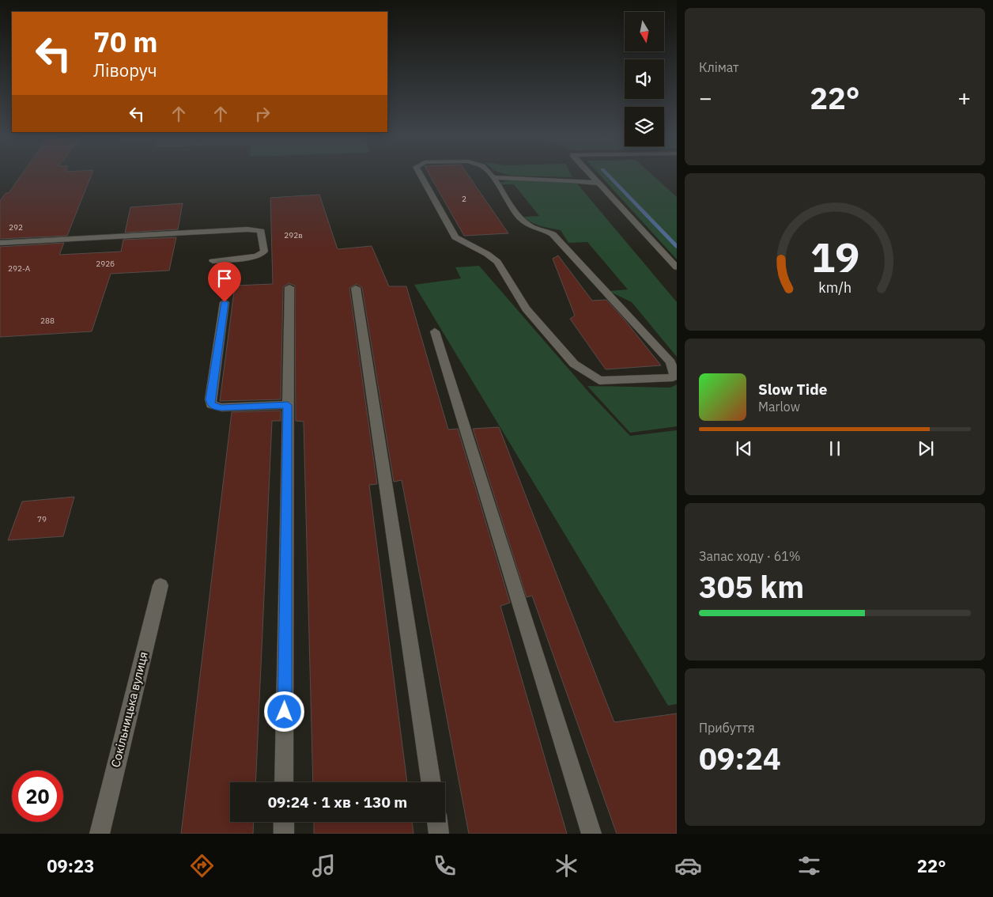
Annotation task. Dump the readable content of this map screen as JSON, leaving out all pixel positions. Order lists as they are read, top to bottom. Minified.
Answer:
{"streets":{"street":["Сокільницька вулиця"]},"house_numbers":["2","292","292в","292б","292-А","288","79"],"north":"bottom","page":{"tile":["Клімат",["Запас ходу · 61%","305 km"],["Прибуття","09:24"]],"turn":["70 m","Ліворуч"],"heat":["−","22°","+"],"song":["Slow Tide","Marlow"],"limit":"20","trip":"09:24 · 1 хв · 130 m","tabs":["09:23","22°"],"gauge":["19","km/h"]}}
